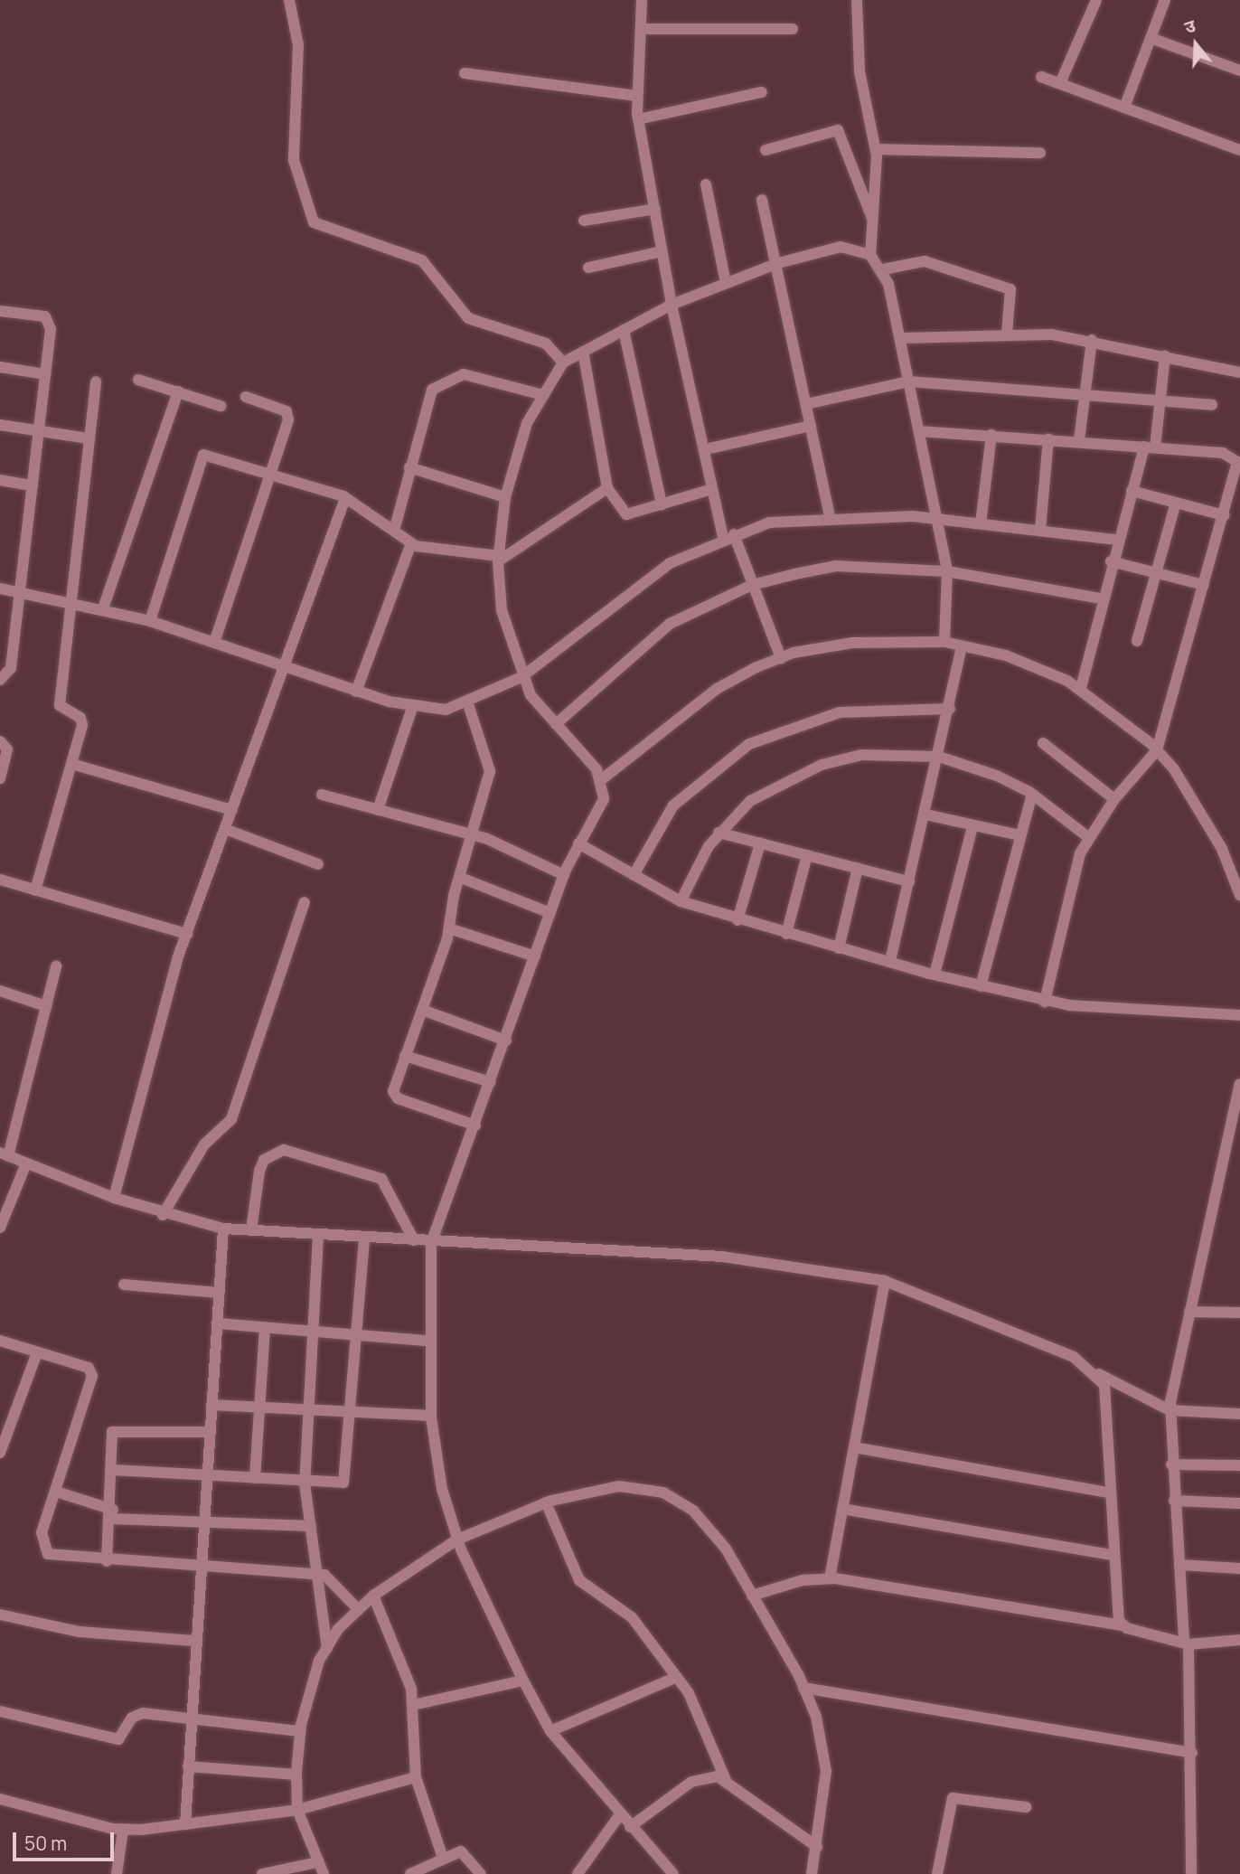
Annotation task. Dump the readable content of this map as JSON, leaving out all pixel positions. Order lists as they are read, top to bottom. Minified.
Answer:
{"scale_bar":"50 m","north":"top"}
